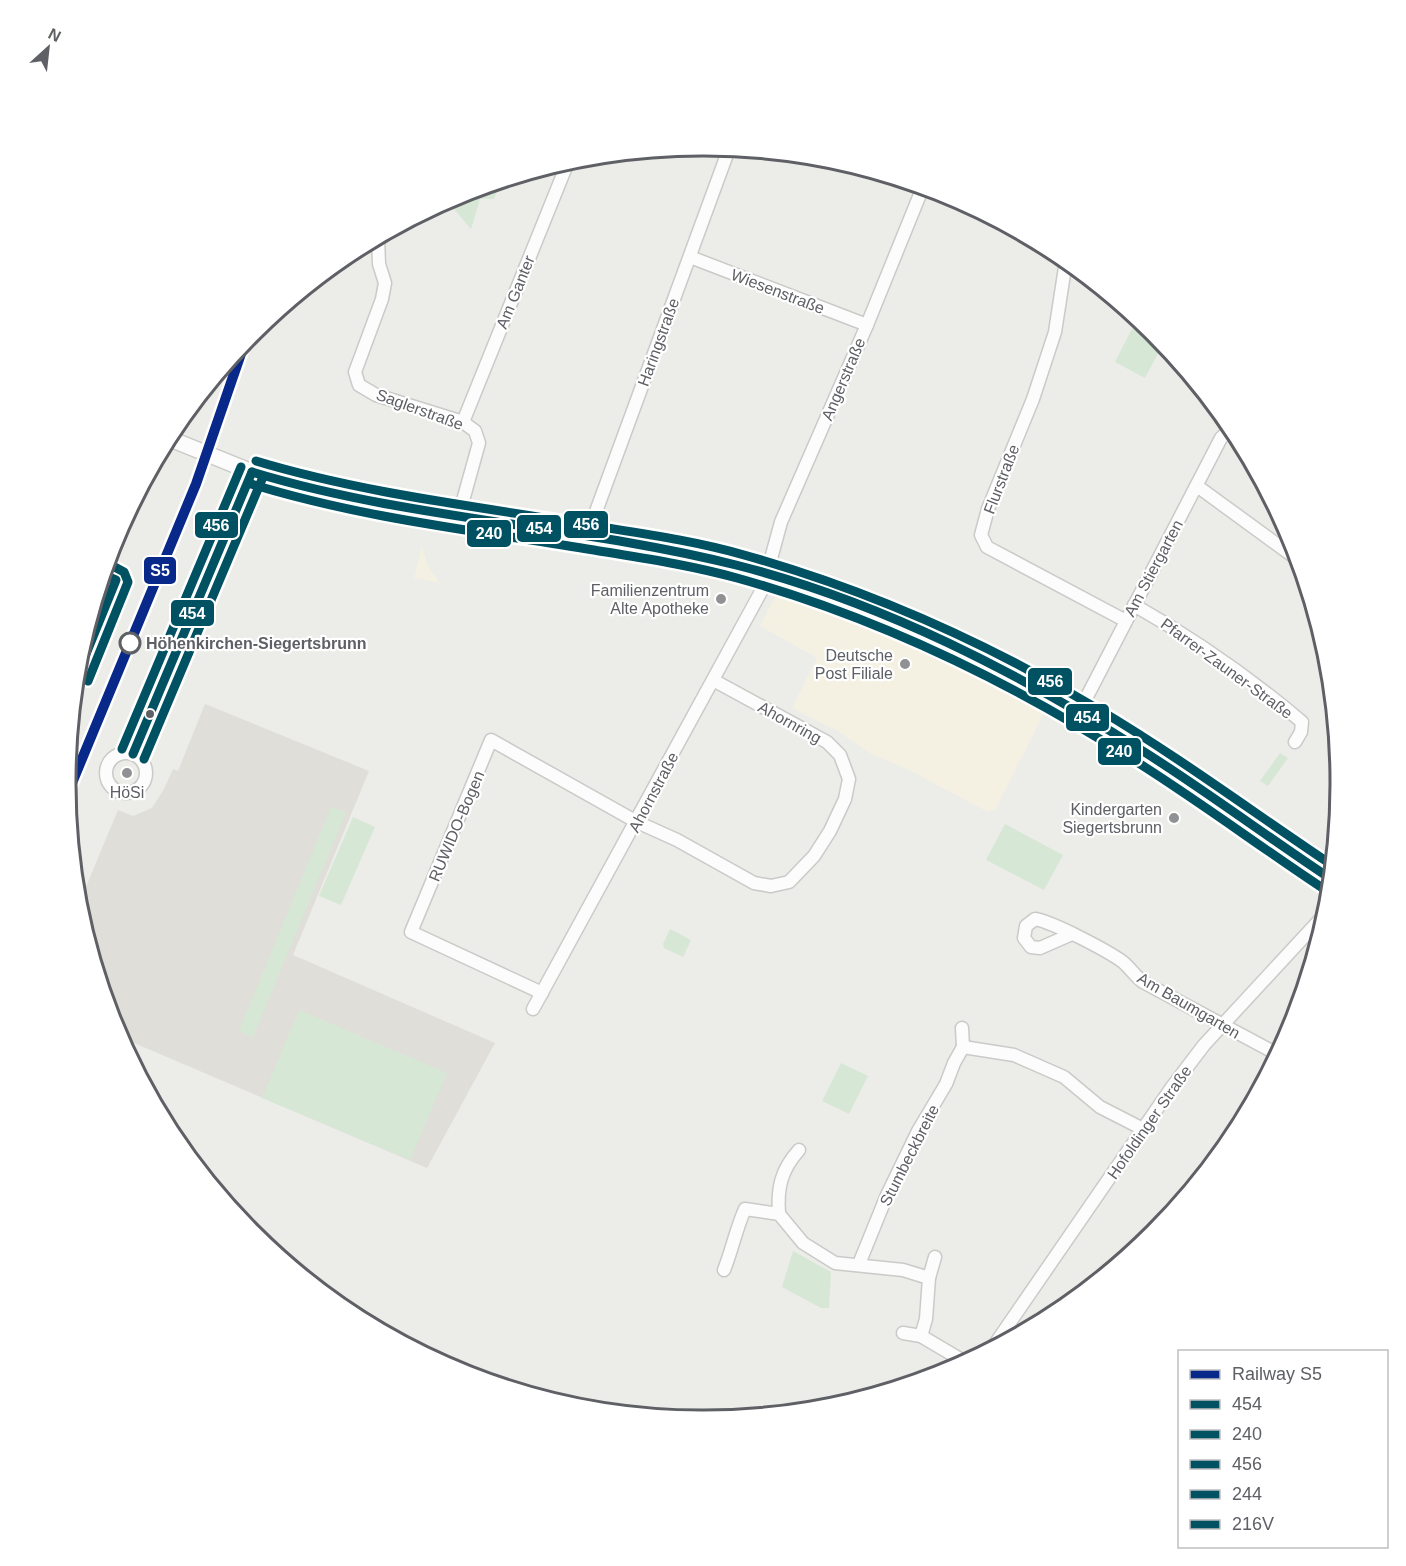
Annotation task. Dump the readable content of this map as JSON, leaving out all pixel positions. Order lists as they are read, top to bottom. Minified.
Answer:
{"streets":{"street":["Wiesenstraße","Am Ganter","Haringstraße","Angerstraße","Saglerstraße","Flurstraße","Am Stiergarten","Pfarrer-Zauner-Straße","Ahornring","Ahornstraße","RUWIDO-Bogen","Am Baumgarten","Hofoldinger Straße","Stumbeckbreite"]},"crossings":[["Wiesenstraße","Haringstraße"],["Wiesenstraße","Angerstraße"],["Am Ganter","Saglerstraße"],["Angerstraße","Ahornstraße"],["Flurstraße","Am Stiergarten"],["Am Stiergarten","Pfarrer-Zauner-Straße"],["Ahornring","Ahornstraße"],["Ahornring","RUWIDO-Bogen"],["Ahornstraße","RUWIDO-Bogen"],["Am Baumgarten","Hofoldinger Straße"]],"places":["Familienzentrum Alte Apotheke","Höhenkirchen-Siegertsbrunn","Deutsche Post Filiale","HöSi","Kindergarten Siegertsbrunn"],"lines":["rail line S5","transit line 456","transit line 454","transit line 240","transit line 216V","transit line 244"],"legend":["Railway S5","454","240","456","244","216V"],"north":"top right"}
